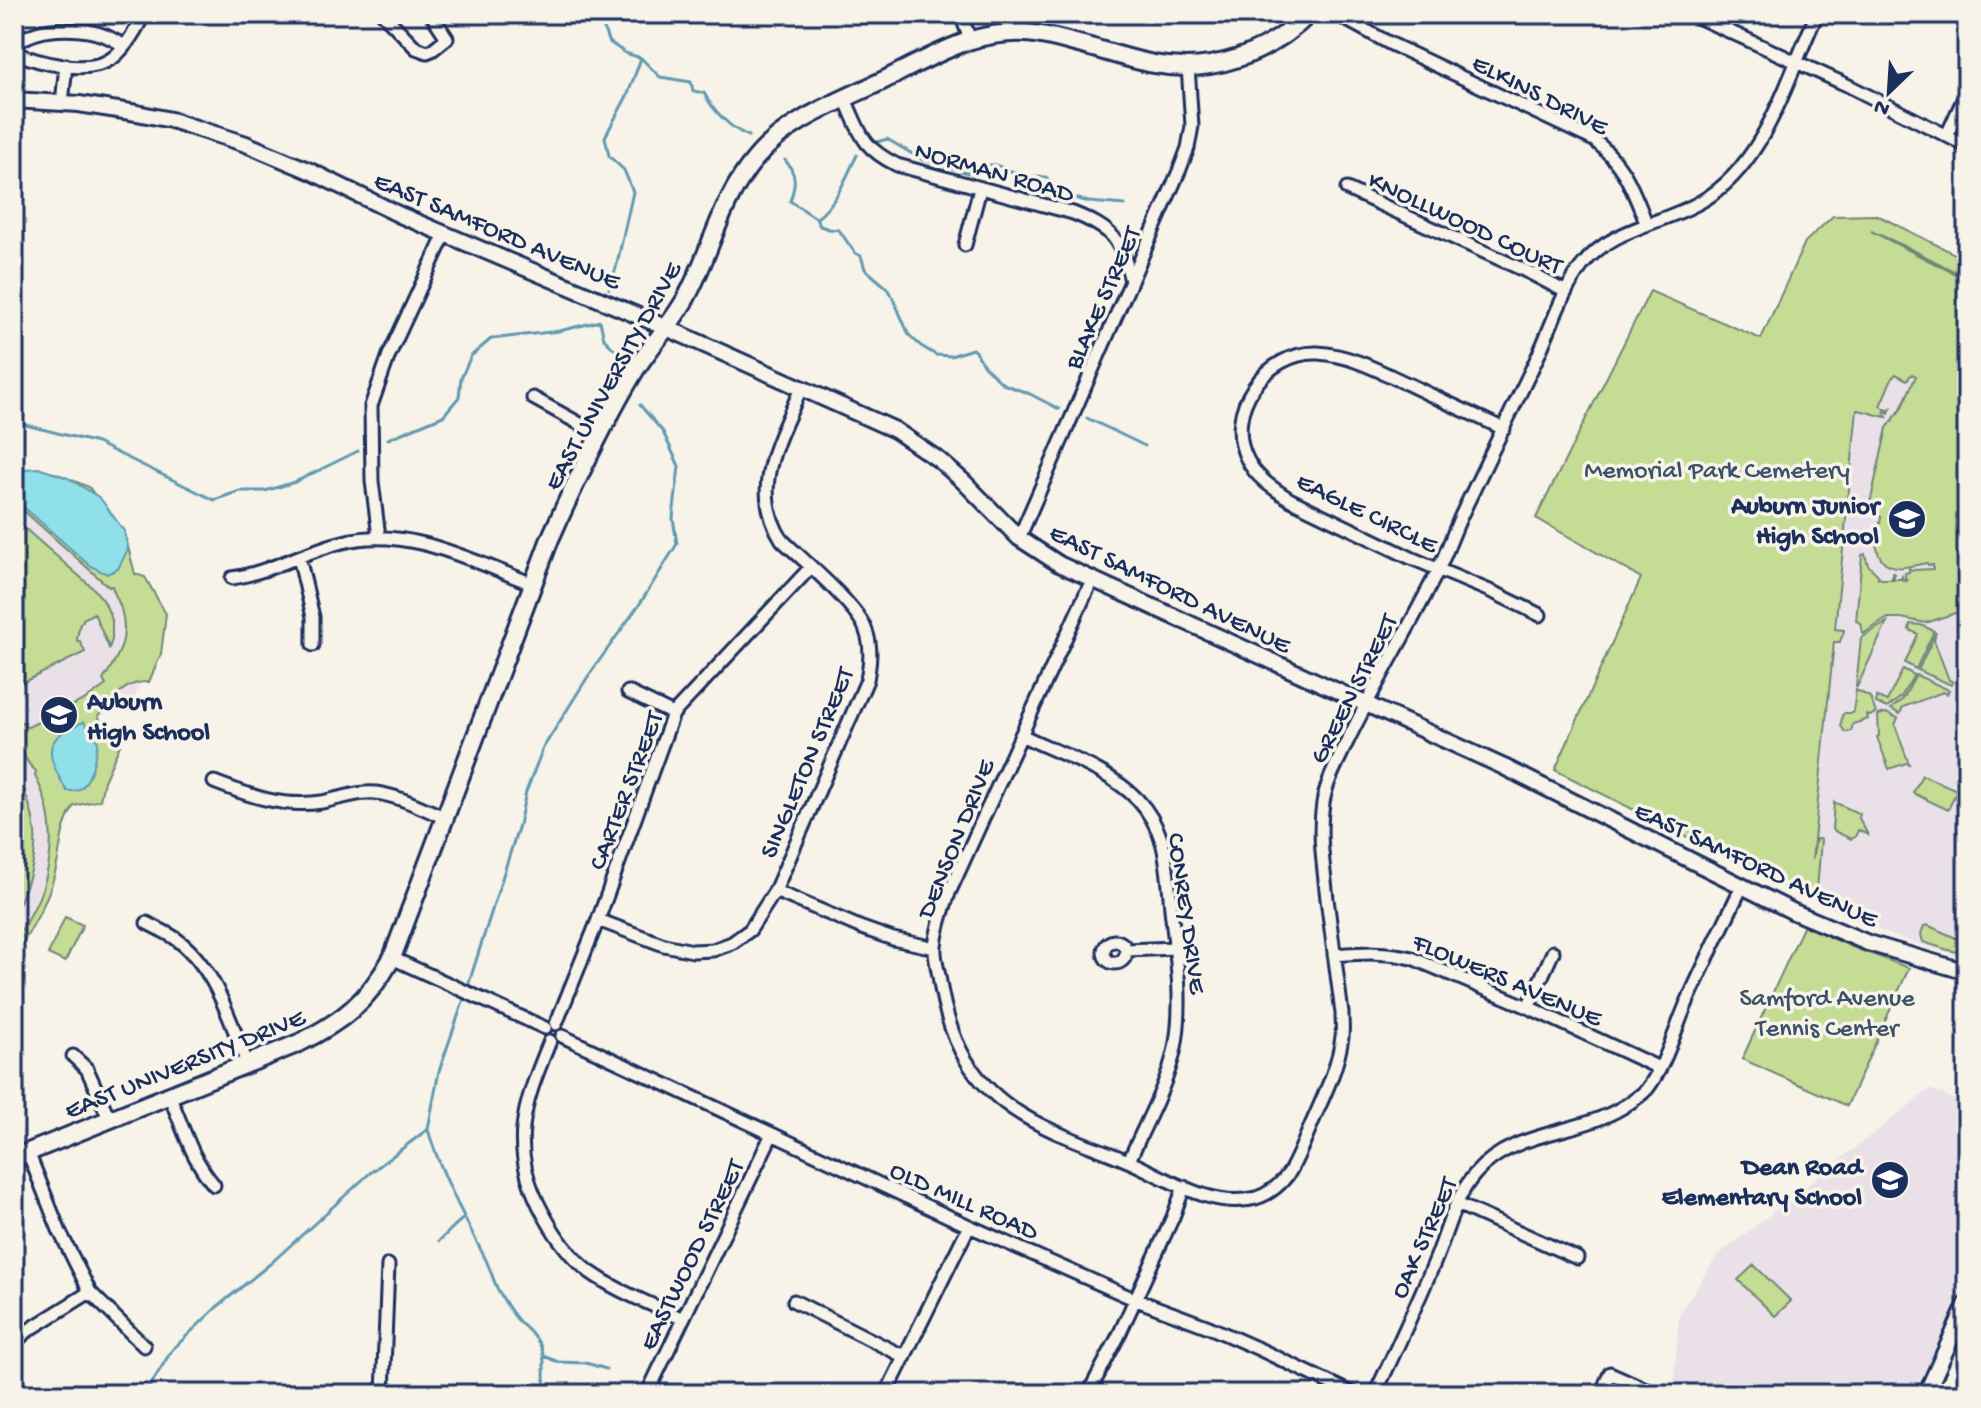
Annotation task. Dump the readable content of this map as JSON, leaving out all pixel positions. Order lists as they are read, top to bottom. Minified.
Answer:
{"streets":{"main road":["EAST UNIVERSITY DRIVE"],"street":["ELKINS DRIVE","NORMAN ROAD","KNOLLWOOD COURT","EAST SAMFORD AVENUE","BLAKE STREET","EAGLE CIRCLE","GREEN STREET","SINGLETON STREET","CARTER STREET","DENSON DRIVE","CONREY DRIVE","FLOWERS AVENUE","OLD MILL ROAD","OAK STREET","EASTWOOD STREET"]},"crossings":[["ELKINS DRIVE","GREEN STREET"],["NORMAN ROAD","BLAKE STREET"],["NORMAN ROAD","EAST UNIVERSITY DRIVE"],["KNOLLWOOD COURT","GREEN STREET"],["EAST SAMFORD AVENUE","BLAKE STREET"],["EAST SAMFORD AVENUE","EAST UNIVERSITY DRIVE"],["EAST SAMFORD AVENUE","GREEN STREET"],["EAST SAMFORD AVENUE","SINGLETON STREET"],["EAST SAMFORD AVENUE","DENSON DRIVE"],["EAST SAMFORD AVENUE","OAK STREET"],["BLAKE STREET","EAST UNIVERSITY DRIVE"],["EAGLE CIRCLE","GREEN STREET"],["GREEN STREET","DENSON DRIVE"],["GREEN STREET","FLOWERS AVENUE"],["SINGLETON STREET","CARTER STREET"],["CARTER STREET","OLD MILL ROAD"],["DENSON DRIVE","CONREY DRIVE"],["FLOWERS AVENUE","OAK STREET"],["OLD MILL ROAD","EASTWOOD STREET"]],"parks":["Memorial Park Cemetery","Samford Avenue Tennis Center"],"places":{"school or university":["Auburn Junior High School","Auburn High School","Dean Road Elementary School"]},"north":"bottom left"}
